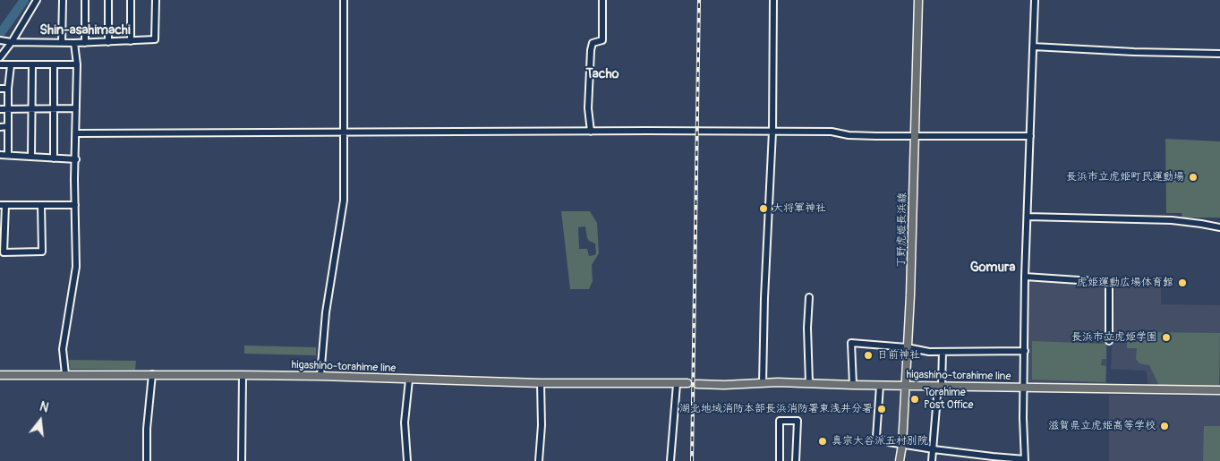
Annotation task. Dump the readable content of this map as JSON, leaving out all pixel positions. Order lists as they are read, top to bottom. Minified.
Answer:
{"streets":{"main road":["丁野虎姫長浜線","higashino-torahime line"]},"crossings":[["丁野虎姫長浜線","higashino-torahime line"]],"districts":["Shin-asahimachi","Tacho","Gomura"],"places":["長浜市立虎姫町民運動場","大将軍神社","虎姫運動広場体育館","長浜市立虎姫学園","日前神社","Torahime Post Office","湖北地域消防本部長浜消防署東浅井分署","滋賀県立虎姫高等学校","真宗大谷派五村別院"],"north":"top"}
